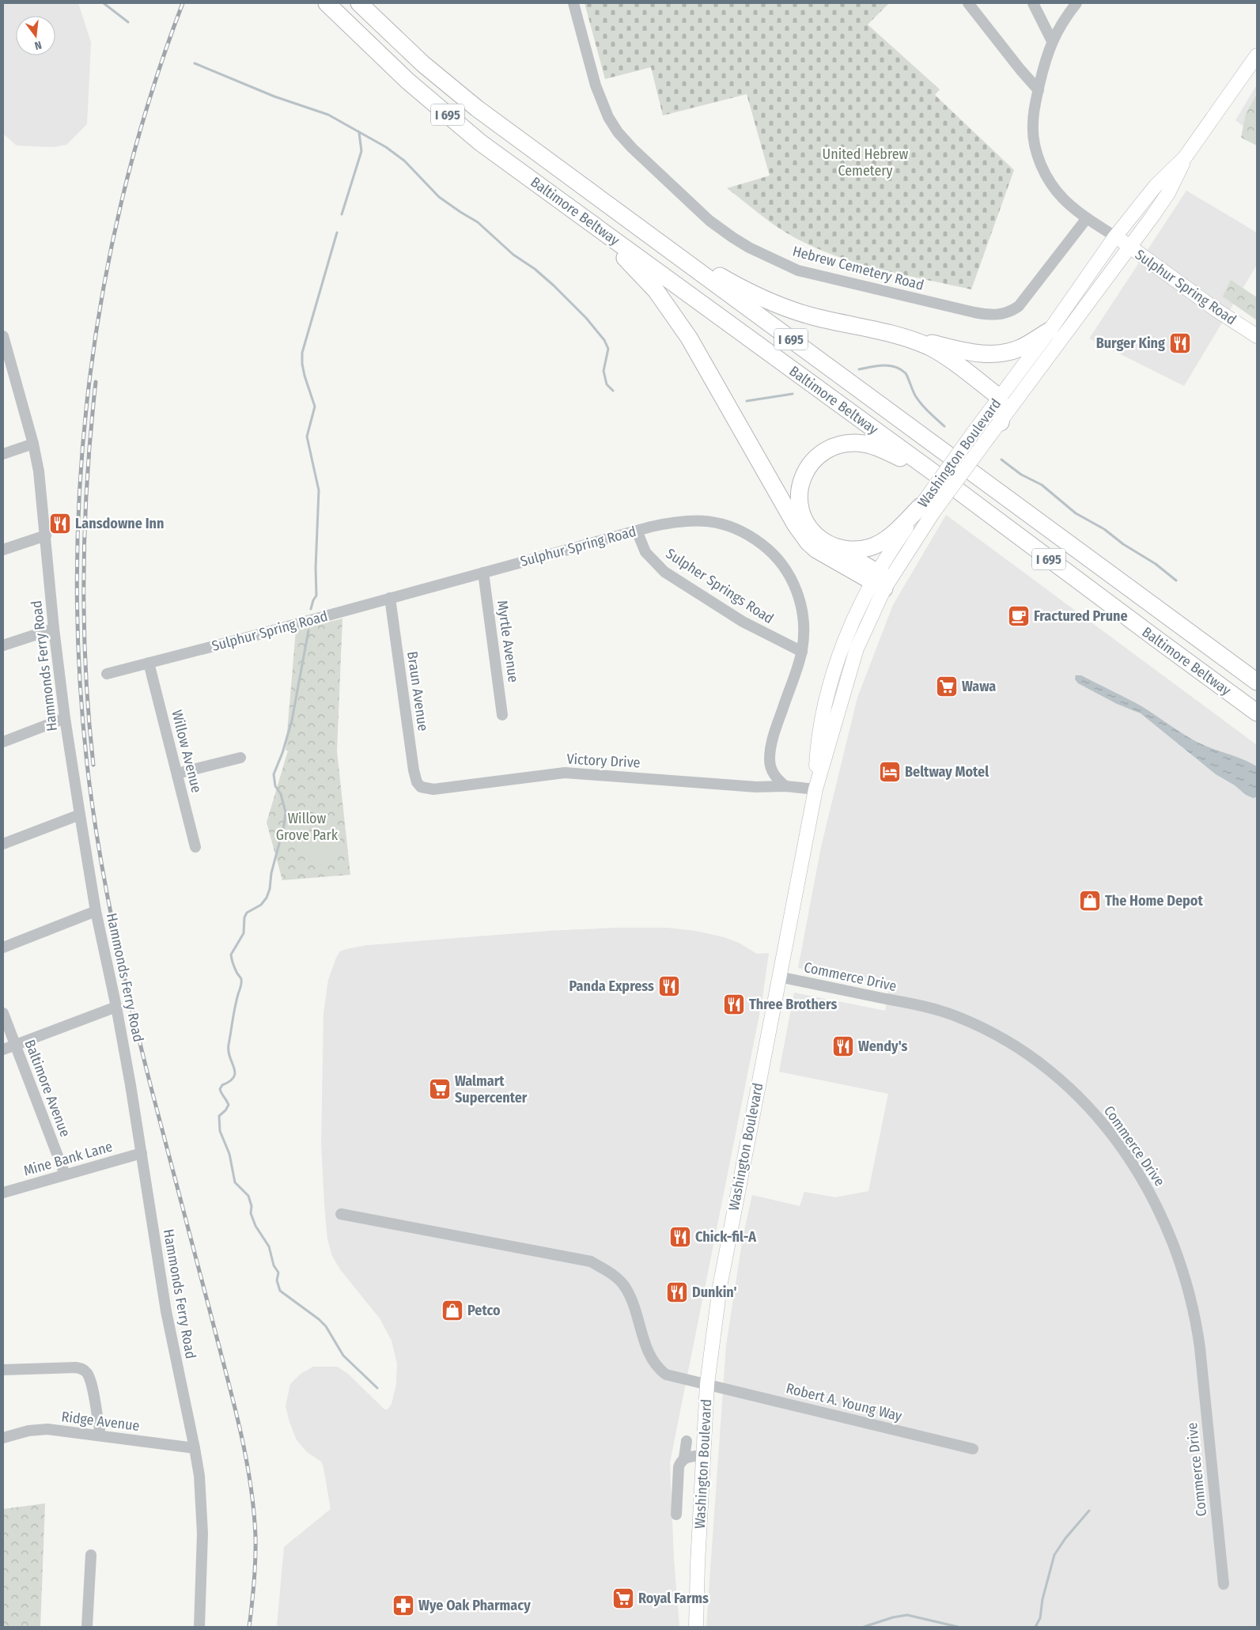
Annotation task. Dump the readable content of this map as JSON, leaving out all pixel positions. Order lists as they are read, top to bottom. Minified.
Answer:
{"streets":{"highway":["I 695","Baltimore Beltway"],"main road":["Sulphur Spring Road","Washington Boulevard"],"street":["Hebrew Cemetery Road","Sulpher Springs Road","Myrtle Avenue","Hammonds Ferry Road","Braun Avenue","Willow Avenue","Victory Drive","Commerce Drive","Baltimore Avenue","Mine Bank Lane","Robert A. Young Way","Ridge Avenue"]},"crossings":[["Sulphur Spring Road","Washington Boulevard"],["Sulphur Spring Road","Sulpher Springs Road"],["Sulphur Spring Road","Myrtle Avenue"],["Sulphur Spring Road","Braun Avenue"],["Sulphur Spring Road","Willow Avenue"],["Sulphur Spring Road","Victory Drive"],["Washington Boulevard","Commerce Drive"],["Washington Boulevard","Robert A. Young Way"],["Hammonds Ferry Road","Mine Bank Lane"],["Hammonds Ferry Road","Ridge Avenue"],["Braun Avenue","Victory Drive"],["Baltimore Avenue","Mine Bank Lane"]],"parks":["United Hebrew Cemetery","Willow Grove Park"],"places":{"restaurant":["Burger King","Lansdowne Inn","Panda Express","Three Brothers","Wendy's","Chick-fil-A","Dunkin'"],"cafe":["Fractured Prune"],"supermarket":["Wawa","Walmart Supercenter","Royal Farms"],"hotel":["Beltway Motel"],"shop":["The Home Depot","Petco"],"pharmacy":["Wye Oak Pharmacy"]},"north":"bottom"}
